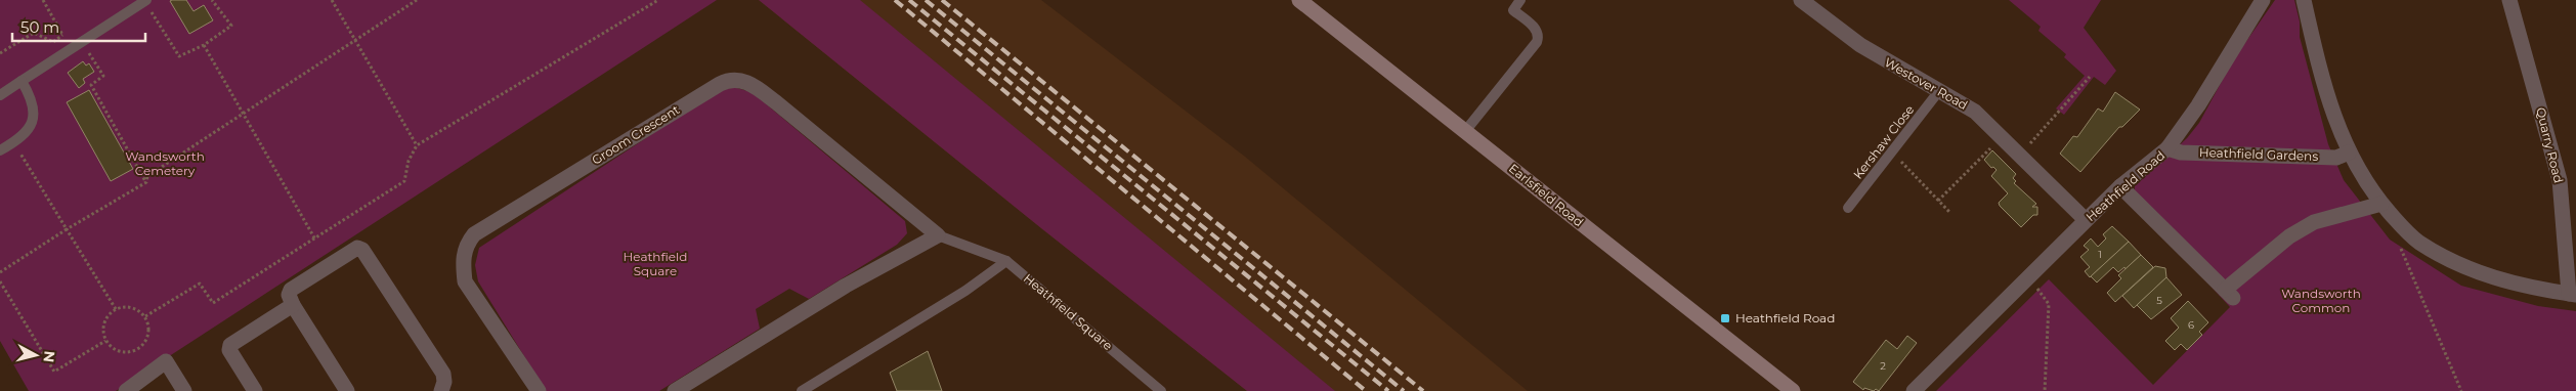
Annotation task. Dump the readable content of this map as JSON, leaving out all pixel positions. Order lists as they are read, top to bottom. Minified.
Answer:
{"streets":{"main road":["Earlsfield Road"],"street":["Westover Road","Groom Crescent","Quarry Road","Heathfield Gardens","Heathfield Road"],"lane":["Kershaw Close","Heathfield Square"]},"crossings":[["Westover Road","Kershaw Close"],["Westover Road","Heathfield Road"],["Groom Crescent","Heathfield Square"],["Heathfield Gardens","Heathfield Road"]],"parks":["Wandsworth Cemetery","Heathfield Square","Wandsworth Common"],"places":{"transit":["Heathfield Road"]},"house_numbers":["1","5","6","2"],"scale_bar":"50 m","north":"right"}
